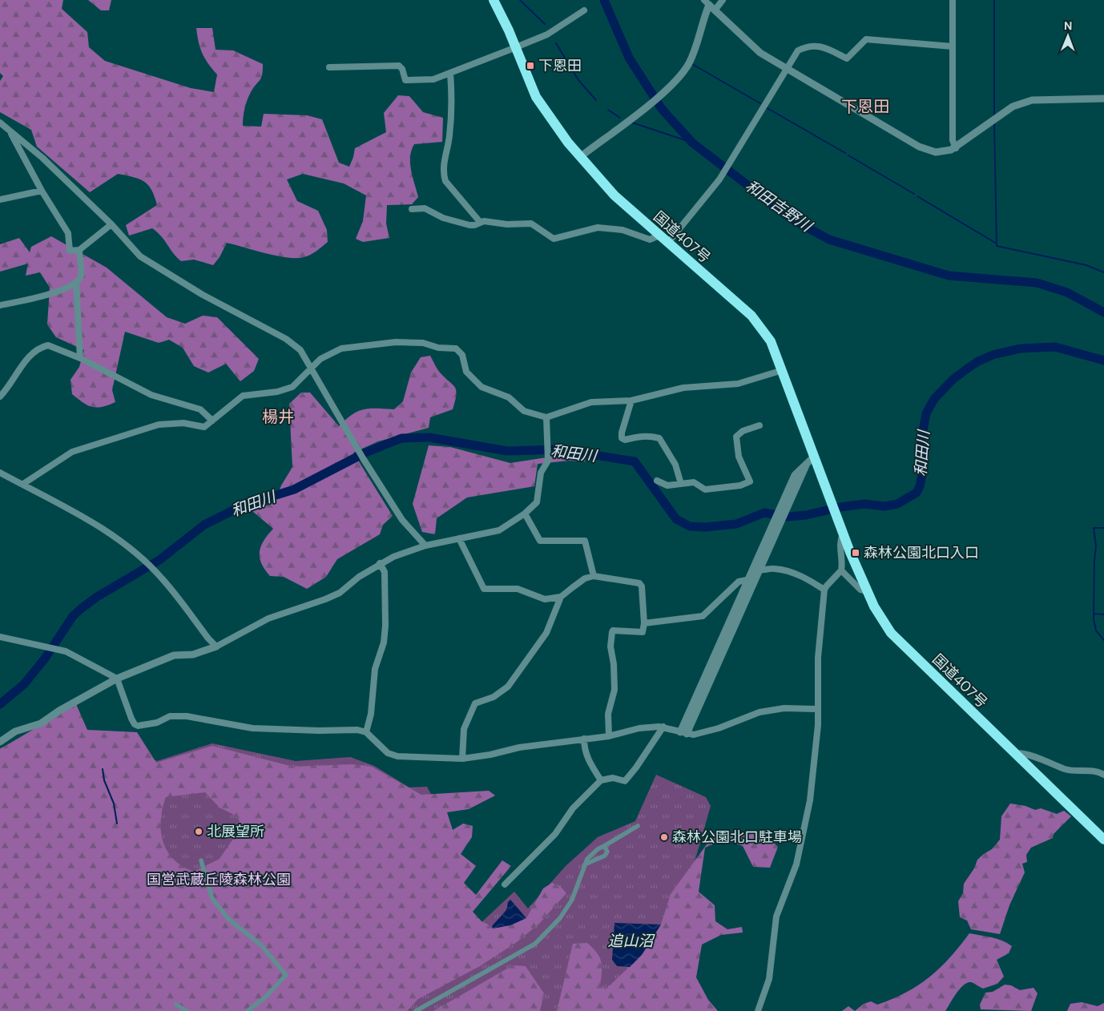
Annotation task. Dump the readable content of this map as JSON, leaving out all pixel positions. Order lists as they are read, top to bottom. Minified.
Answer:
{"streets":{"highway":["国道407号"]},"districts":["下恩田","楊井"],"water":["和田吉野川","和田川","追山沼"],"parks":["国営武蔵丘陵森林公園"],"places":{"transit":["下恩田","森林公園北口入口"],"other":["北展望所","森林公園北口駐車場"]},"north":"top"}
